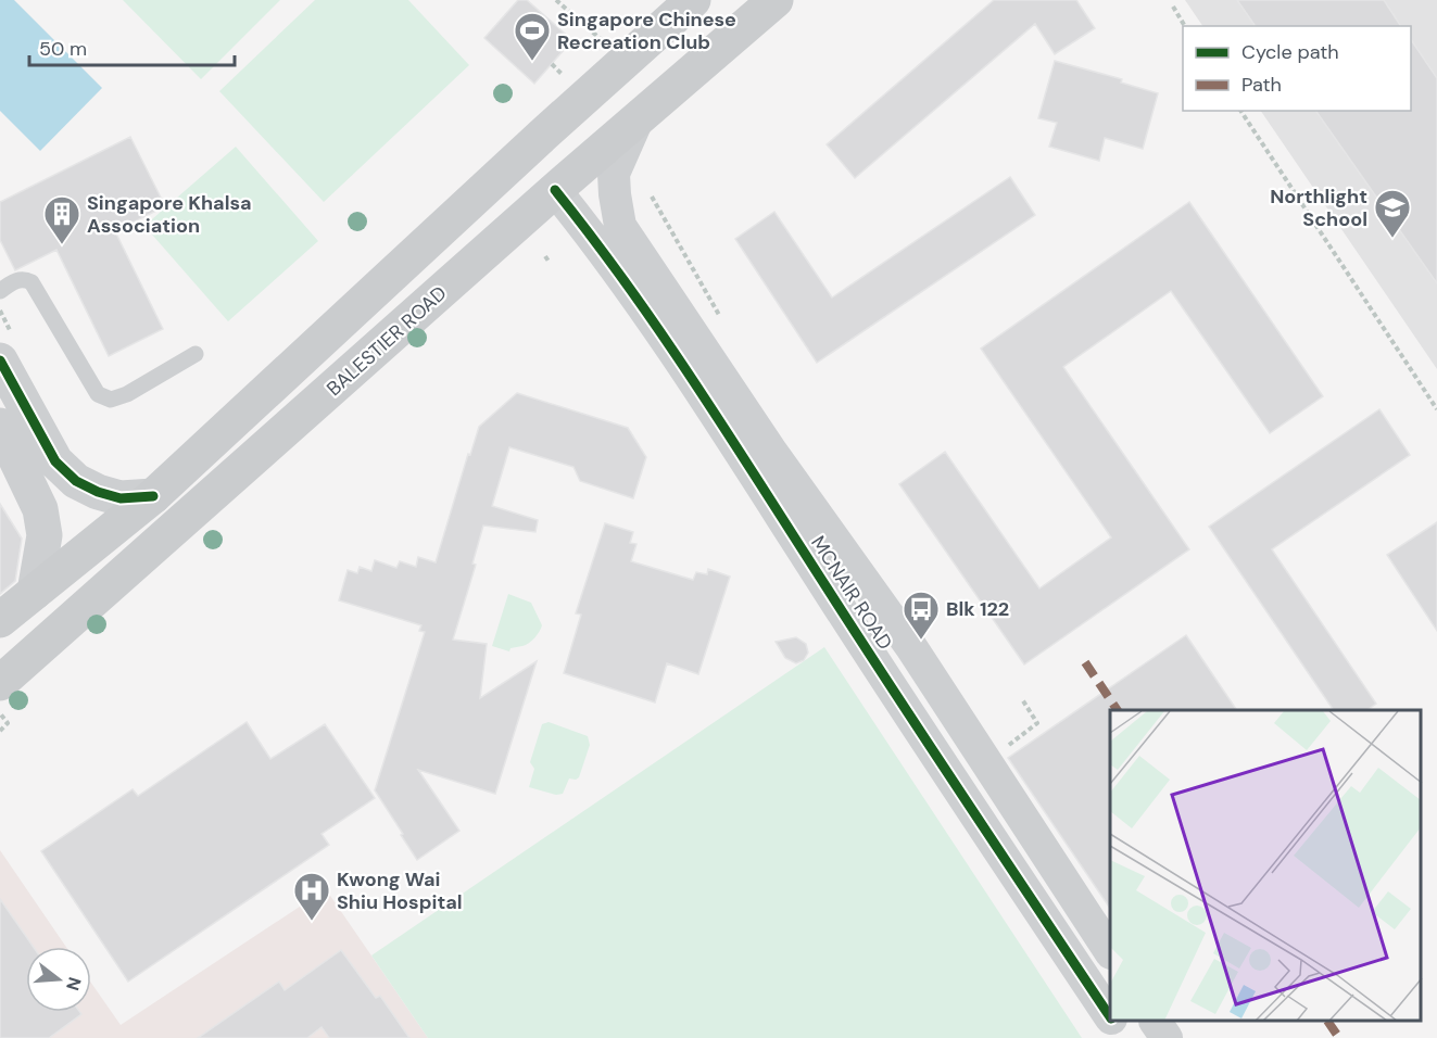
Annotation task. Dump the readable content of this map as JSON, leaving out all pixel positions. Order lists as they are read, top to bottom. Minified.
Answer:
{"streets":{"main road":["BALESTIER ROAD"],"street":["MCNAIR ROAD"]},"crossings":[["BALESTIER ROAD","MCNAIR ROAD"]],"places":{"sports":["Singapore Chinese Recreation Club"],"school or university":["Northlight School"],"building":["Singapore Khalsa Association"],"bus stop":["Blk 122"],"hospital":["Kwong Wai Shiu Hospital"]},"legend":["Cycle path","Path"],"scale_bar":"50 m","north":"right"}
